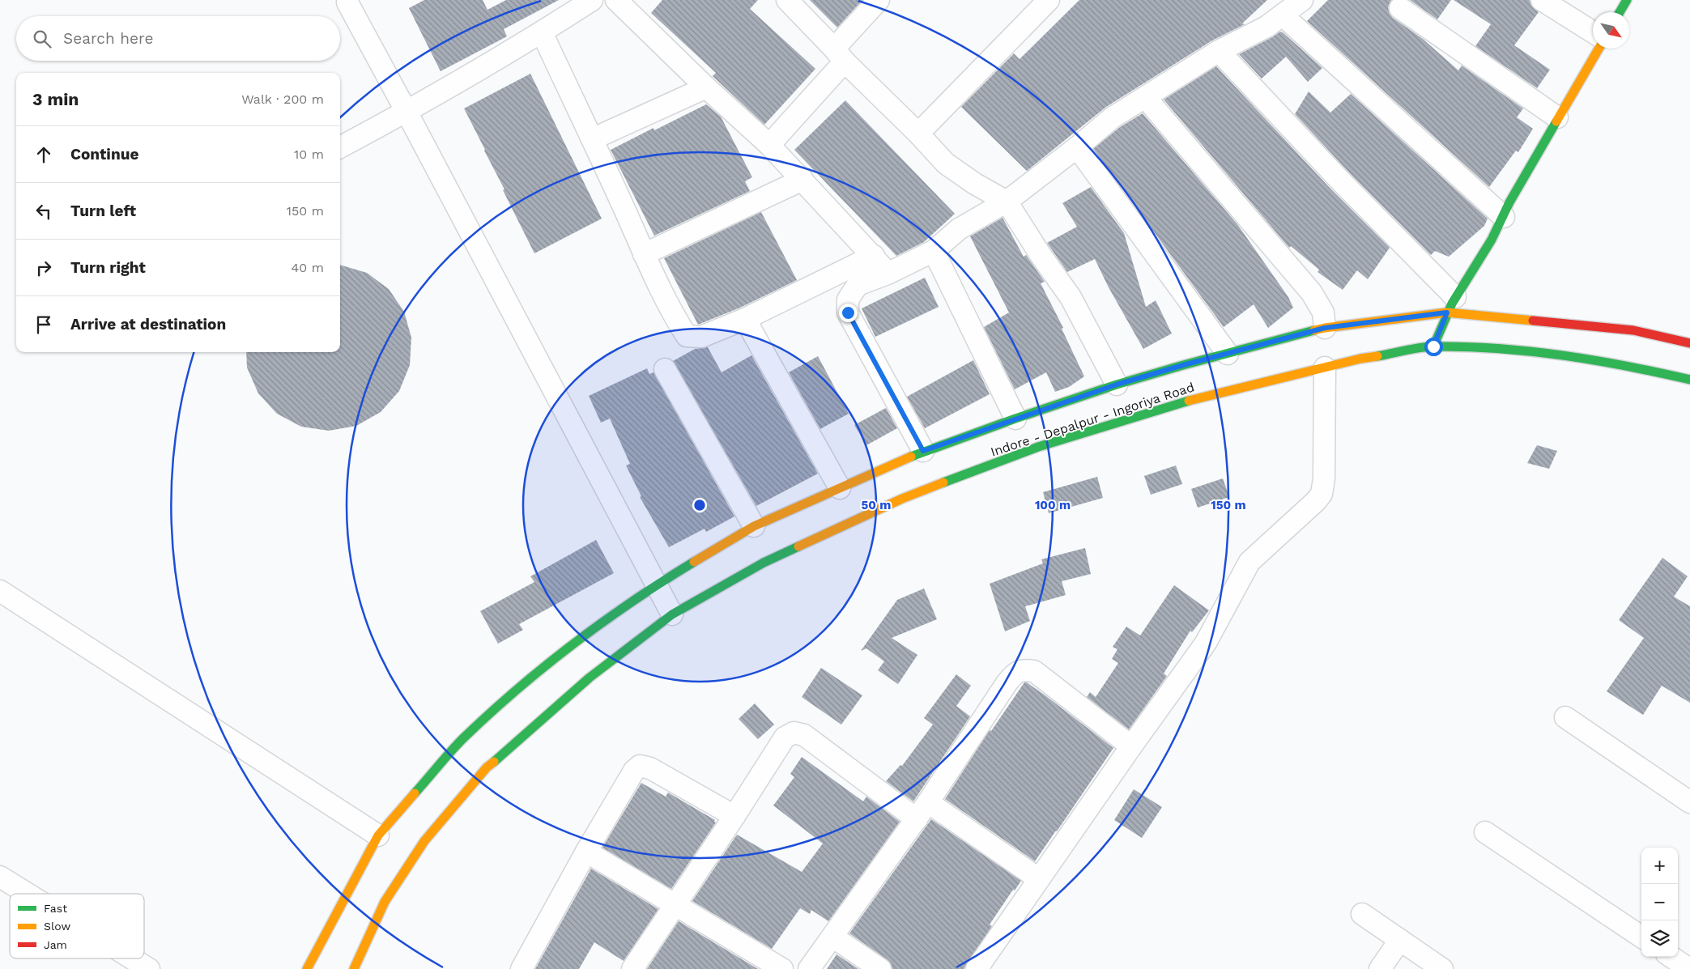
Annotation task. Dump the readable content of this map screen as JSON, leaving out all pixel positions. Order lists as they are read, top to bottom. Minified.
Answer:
{"streets":{"main road":["Indore - Depalpur - Ingoriya Road"]},"legend":["Fast","Slow","Jam"],"north":"bottom right","page":{"search":"Search here","heading":["3 min","Walk · 200 m"],"list":[["Continue","10 m"],["Turn left","150 m"],["Turn right","40 m"],"Arrive at destination"],"map_buttons":["+","−"]},"rings":["50 m","100 m","150 m"]}
